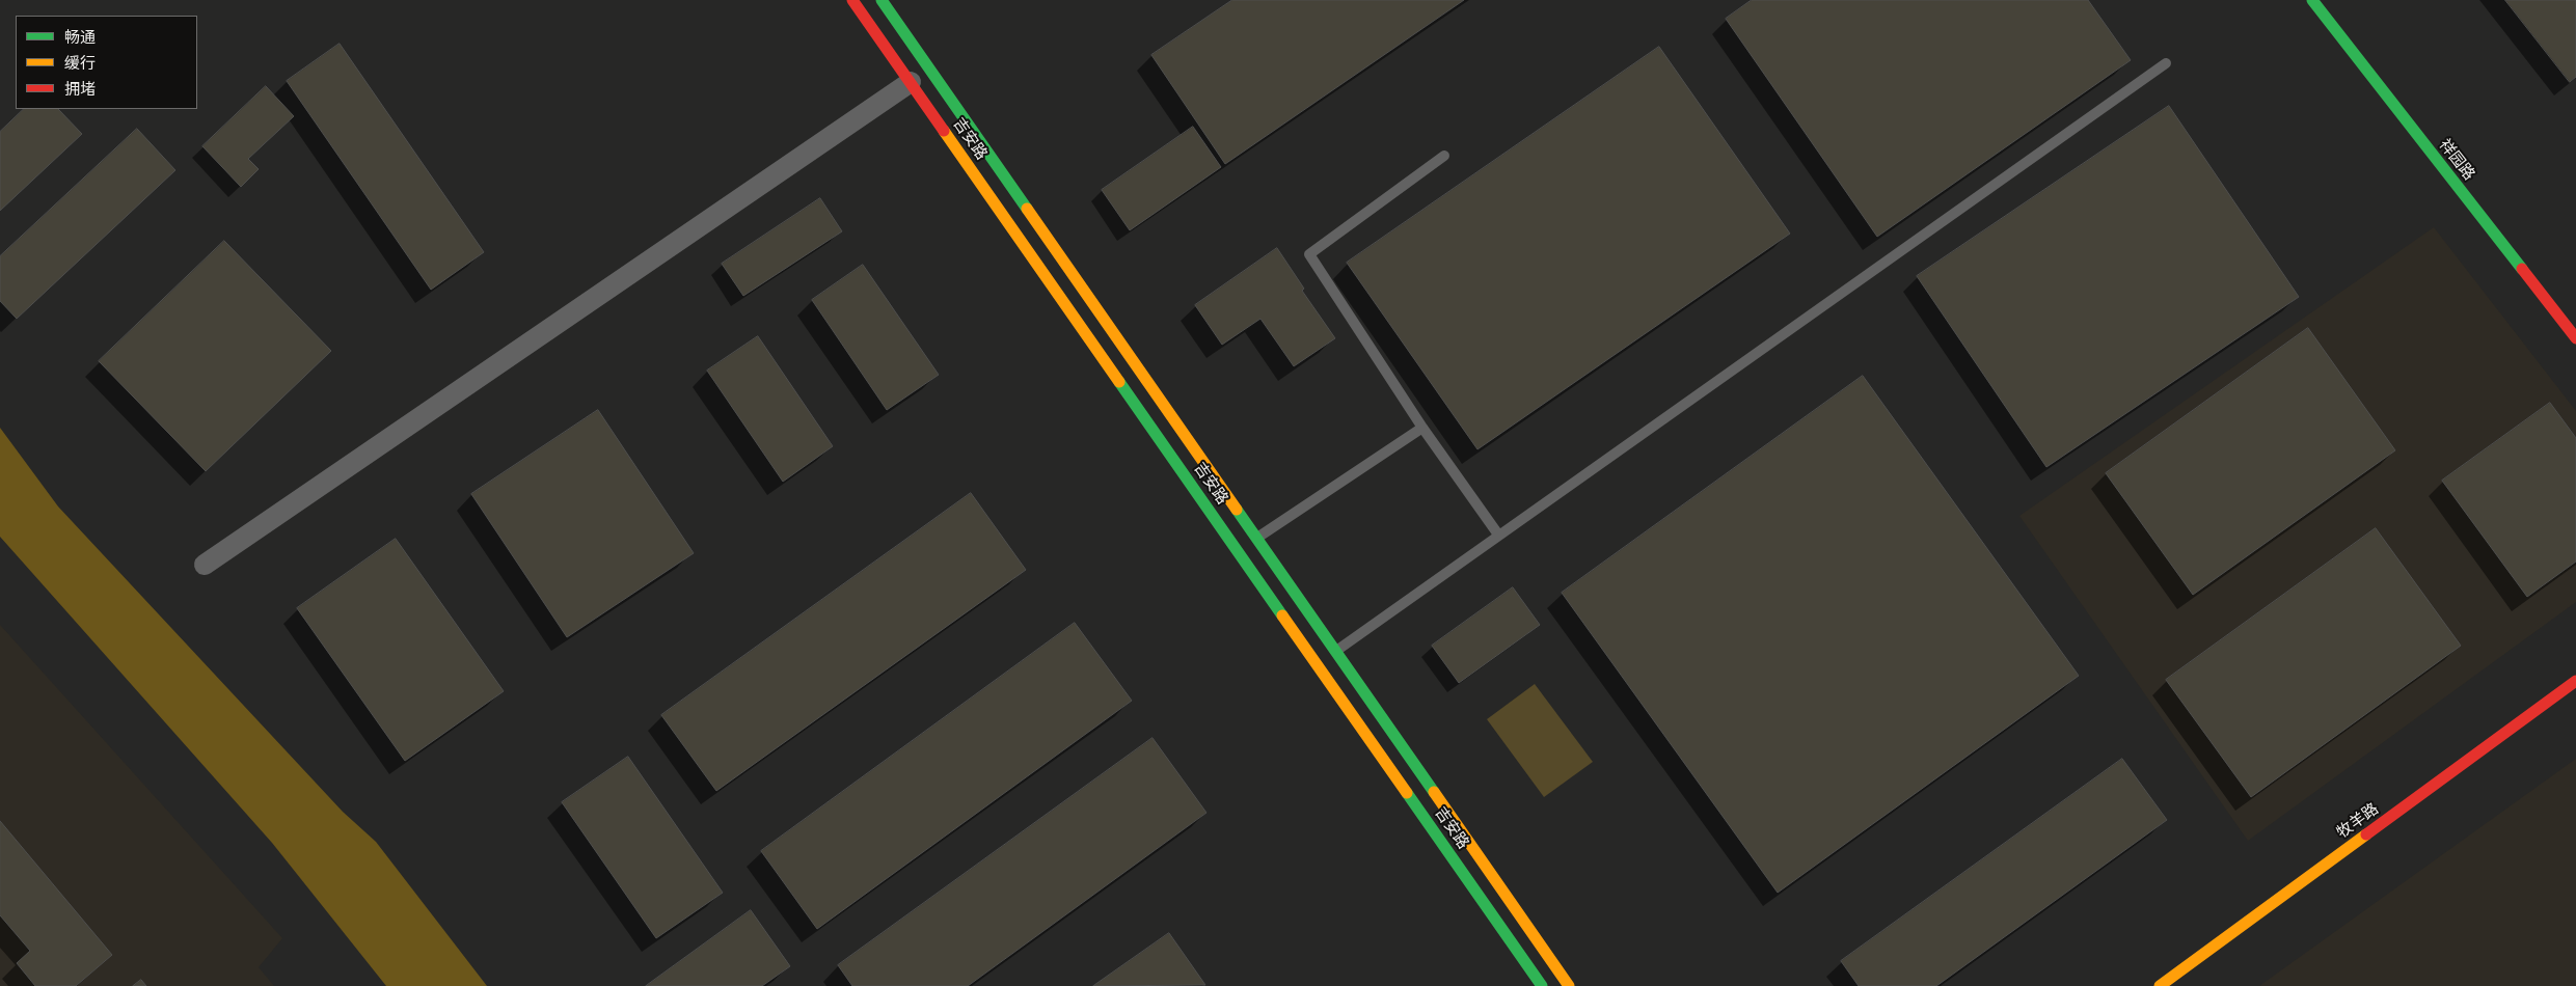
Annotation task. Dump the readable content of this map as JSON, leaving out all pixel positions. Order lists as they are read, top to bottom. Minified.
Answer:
{"streets":{"street":["吉安路","祥园路","牧羊路"]},"legend":["畅通","缓行","拥堵"]}
